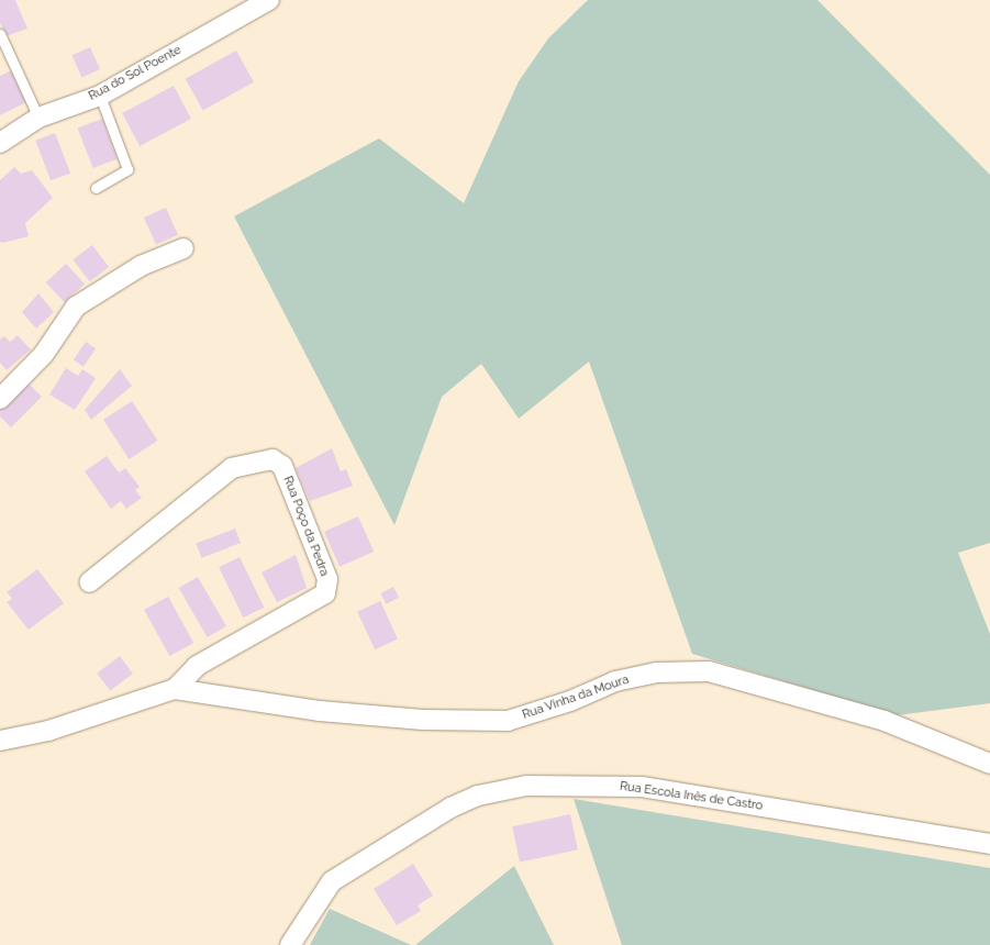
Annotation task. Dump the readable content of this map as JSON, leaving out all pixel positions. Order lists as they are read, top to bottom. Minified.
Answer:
{"streets":{"street":["Rua do Sol Poente","Rua Poço da Pedra","Rua Vinha da Moura","Rua Escola Inês de Castro"]},"crossings":[["Rua Poço da Pedra","Rua Vinha da Moura"]]}
